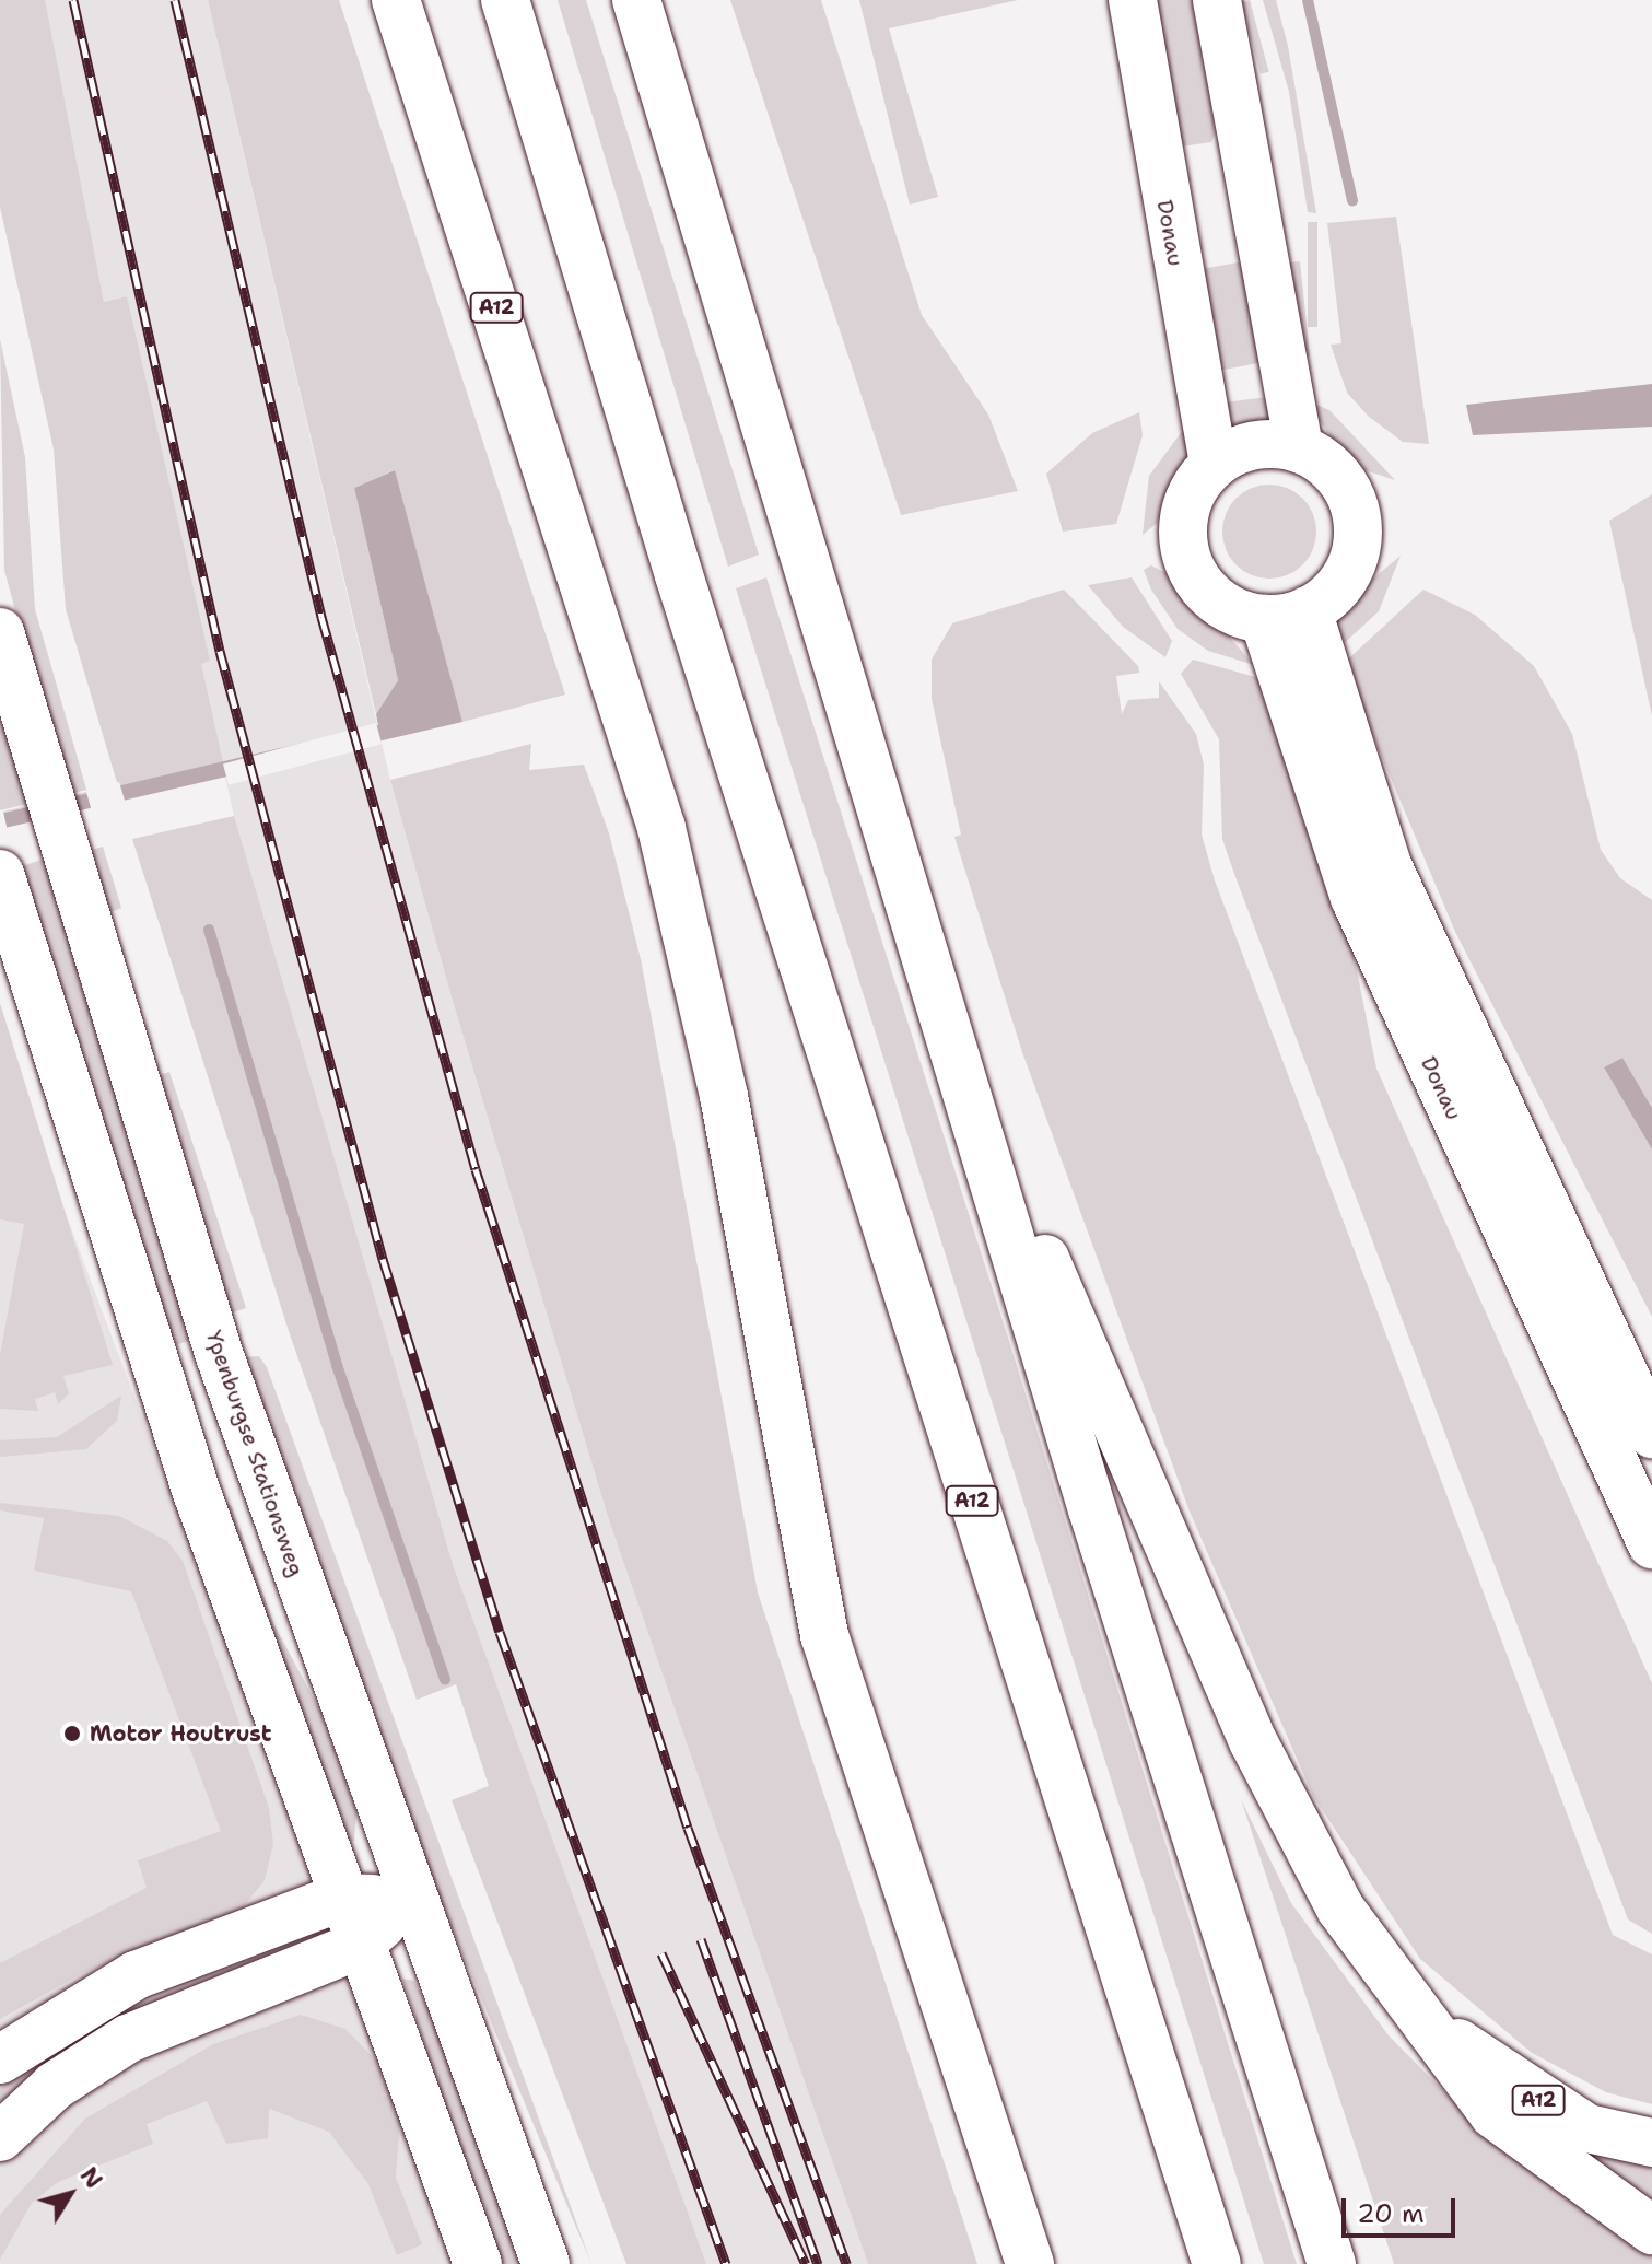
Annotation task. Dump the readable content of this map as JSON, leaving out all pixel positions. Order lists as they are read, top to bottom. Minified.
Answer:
{"streets":{"main road":["Donau","A12","Ypenburgse Stationsweg"]},"places":["Motor Houtrust"],"scale_bar":"20 m","north":"top right"}
